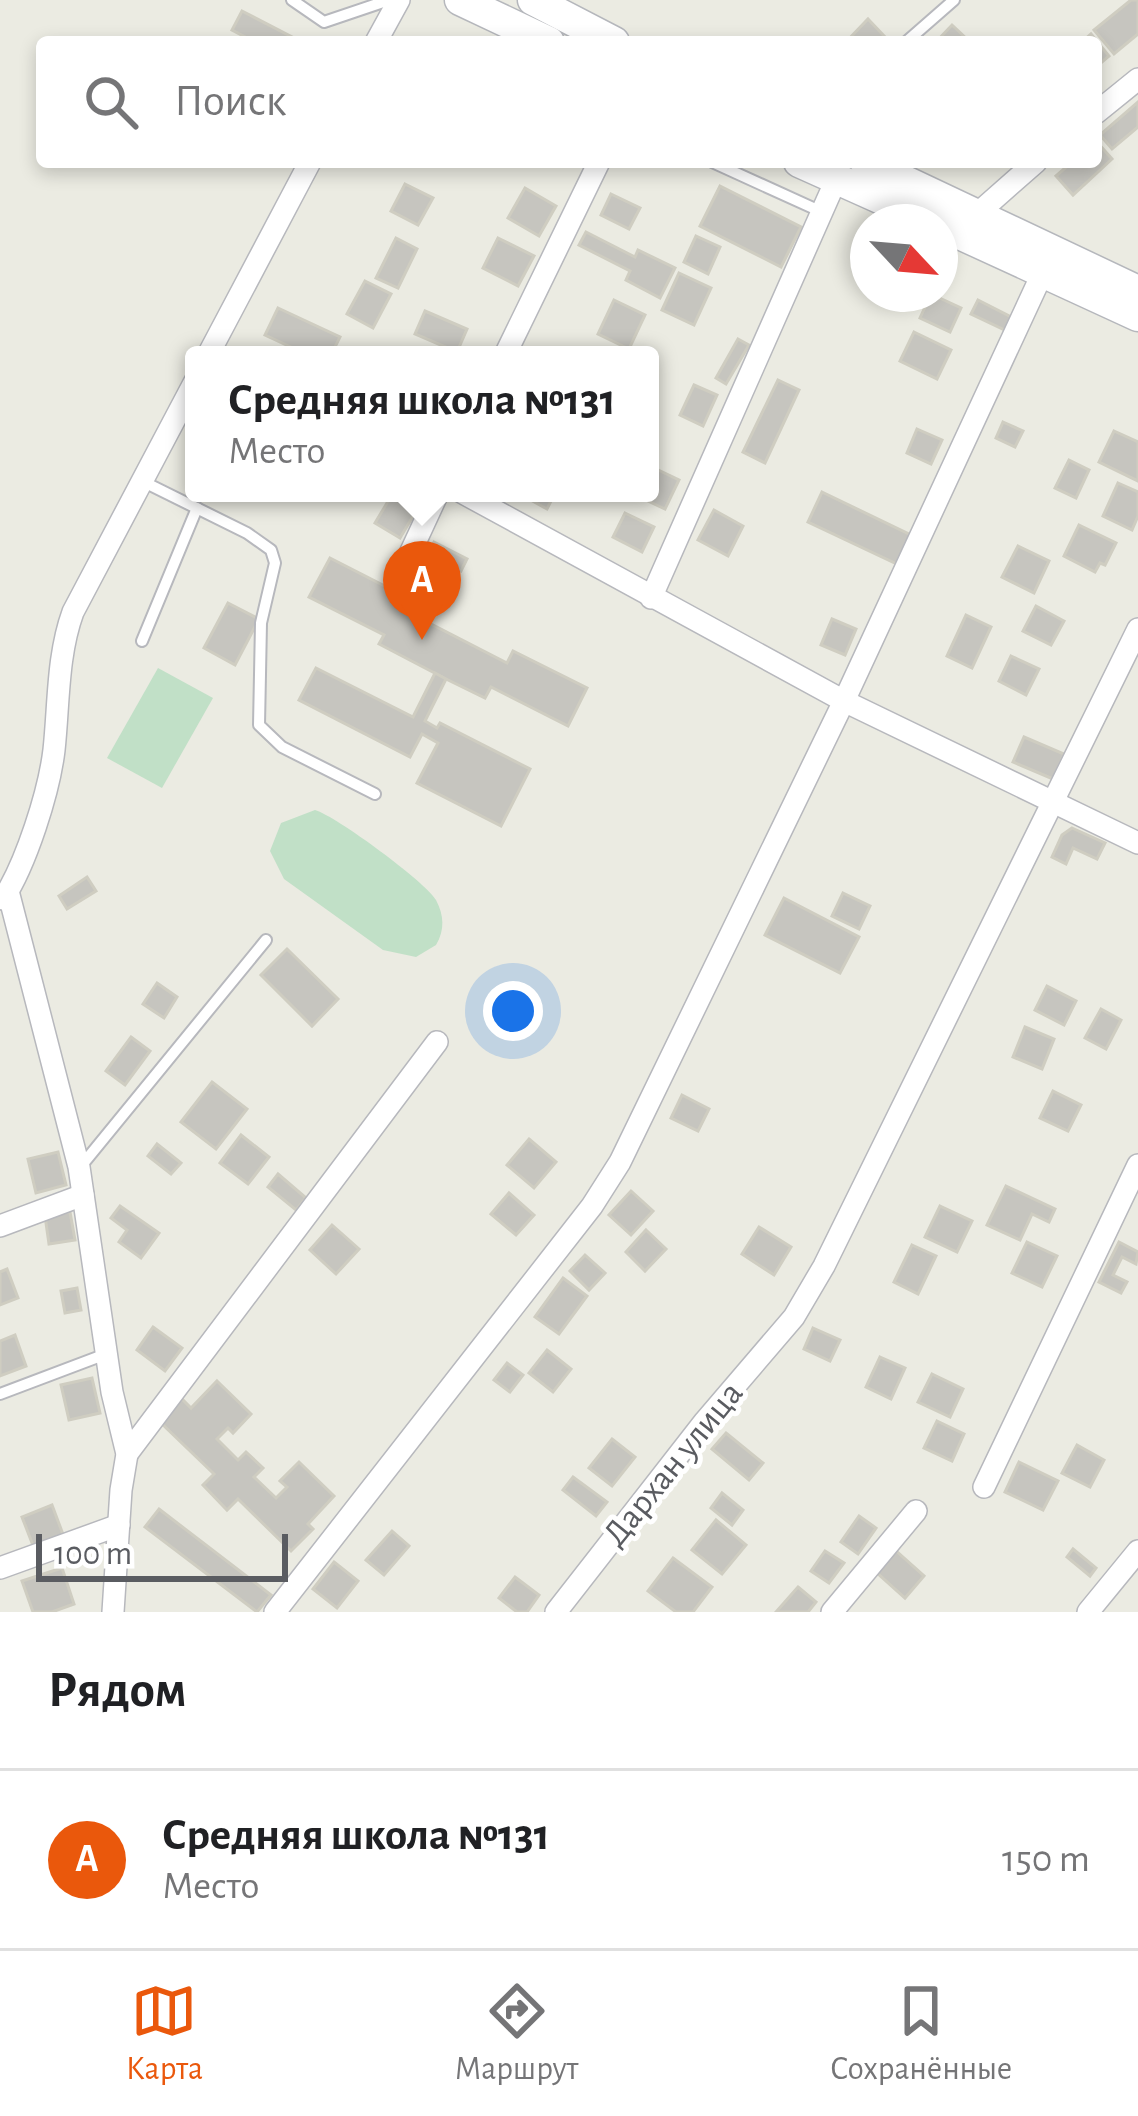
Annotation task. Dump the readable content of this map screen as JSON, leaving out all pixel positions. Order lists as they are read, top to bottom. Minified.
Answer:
{"streets":{"street":["Дархан улица"]},"scale_bar":"100 m","north":"bottom right","page":{"search":"Поиск","popup":["Средняя школа №131","Место"],"pins":"A","scale":"100 m","heading":"Рядом","list":[{"mark":"A","name":"Средняя школа №131","note":"Место","value":"150 m"}],"nav":["Карта","Маршрут","Сохранённые"]}}
